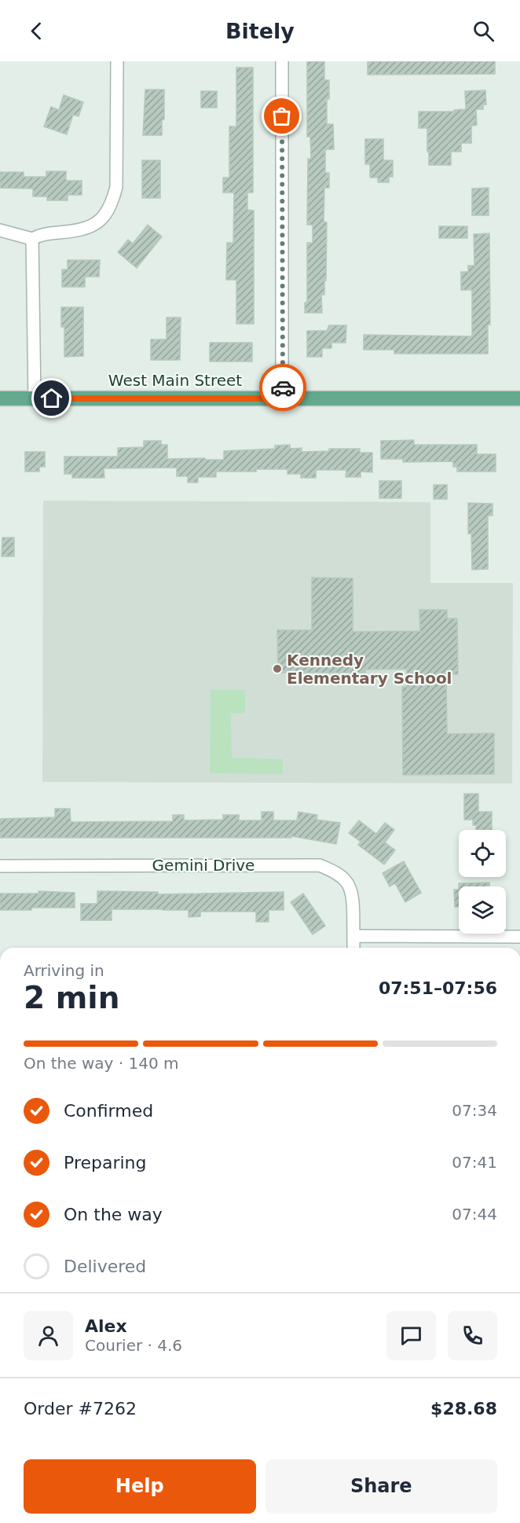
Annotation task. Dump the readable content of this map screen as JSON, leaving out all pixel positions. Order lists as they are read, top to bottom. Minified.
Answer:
{"streets":{"main road":["West Main Street"],"street":["Gemini Drive"]},"places":["Kennedy Elementary School"],"page":{"header":"Bitely","heading":["2 min","Arriving in","07:51–07:56"],"panel":["Alex","Courier · 4.6","Order #7262","$28.68"],"bar":"On the way · 140 m","list":[["Confirmed","07:34"],["Preparing","07:41"],["On the way","07:44"],"Delivered"],"buttons":["Help","Share"]}}
